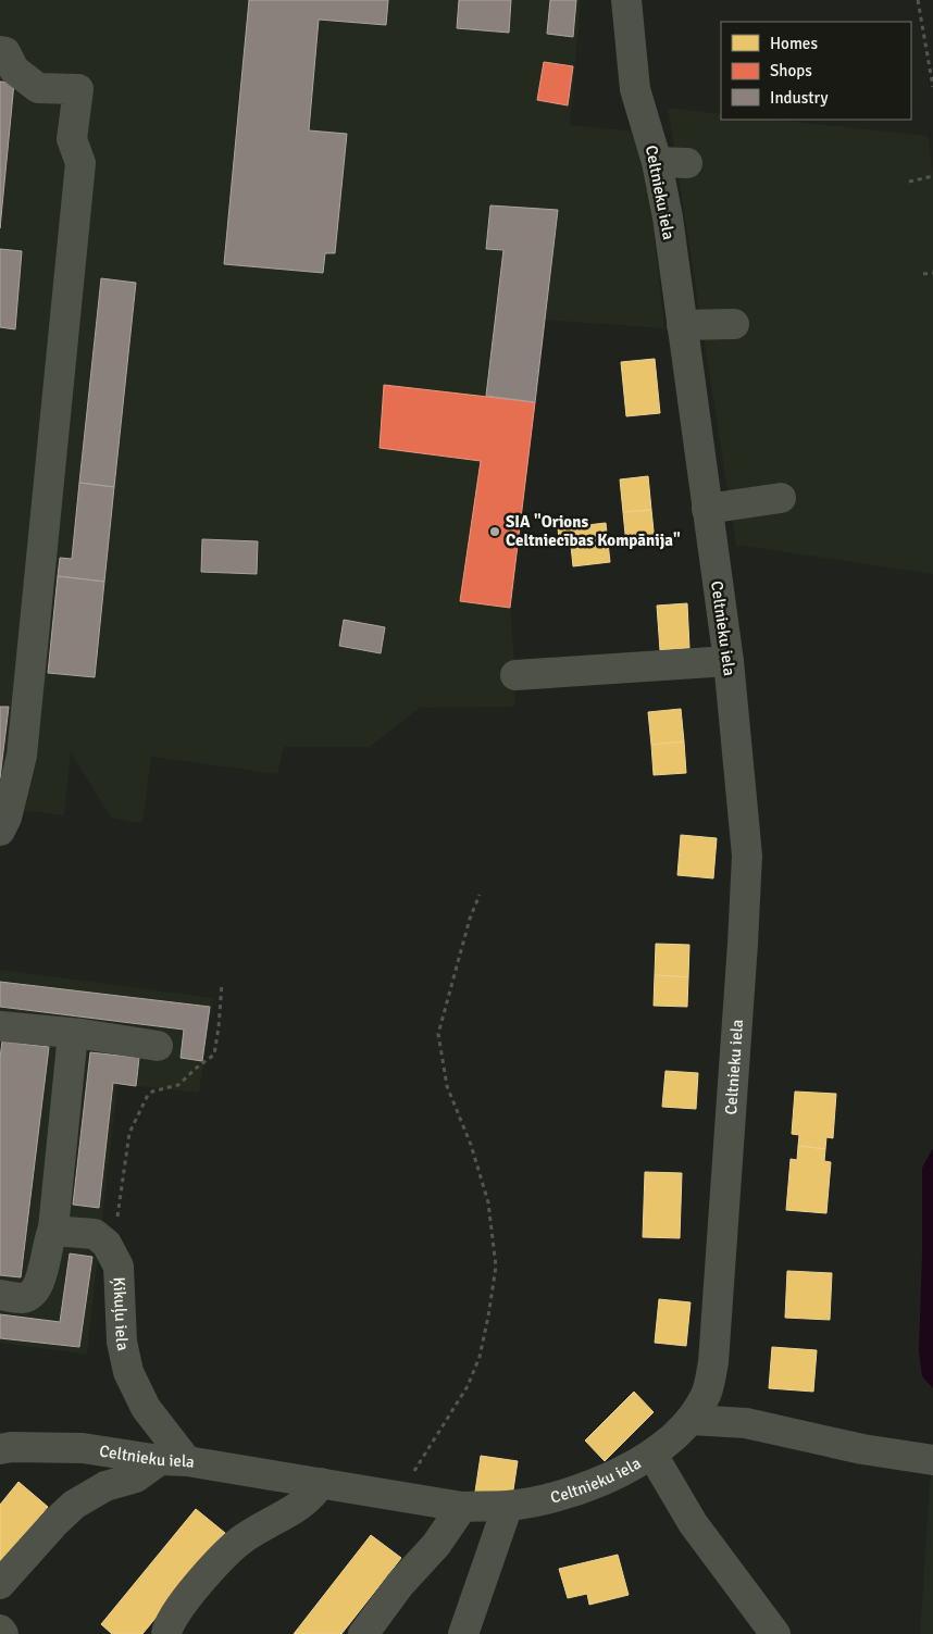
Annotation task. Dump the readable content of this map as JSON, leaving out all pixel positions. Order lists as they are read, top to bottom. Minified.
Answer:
{"streets":{"street":["Celtnieku iela","Ķikuļu iela"]},"crossings":[["Celtnieku iela","Ķikuļu iela"]],"places":["SIA \"Orions Celtniecības Kompānija\""],"legend":["Homes","Shops","Industry"]}
